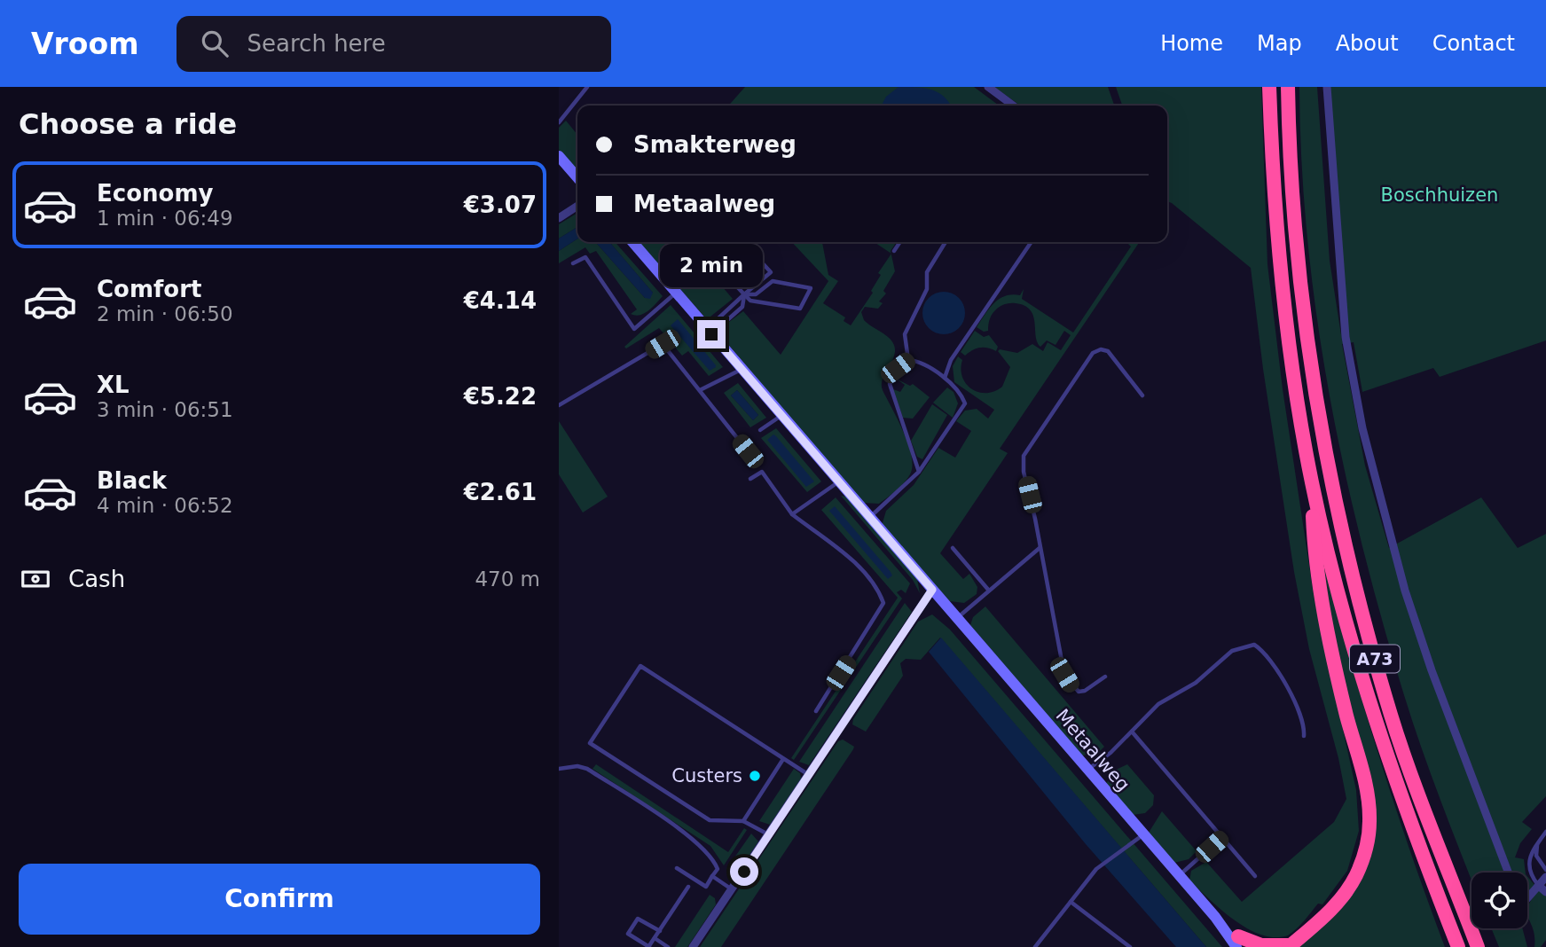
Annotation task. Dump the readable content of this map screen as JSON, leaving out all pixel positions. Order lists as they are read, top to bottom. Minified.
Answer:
{"streets":{"highway":["A73"],"street":["Metaalweg"]},"crossings":[["A73","Metaalweg"]],"parks":["Boschhuizen"],"places":["Custers"],"page":{"header":"Vroom","search":"Search here","nav":["Home","Map","About","Contact"],"heading":"Choose a ride","banner":["Smakterweg","Metaalweg"],"list":[{"name":"Economy","note":"1 min · 06:49","value":"€3.07"},{"name":"Comfort","note":"2 min · 06:50","value":"€4.14"},{"name":"XL","note":"3 min · 06:51","value":"€5.22"},{"name":"Black","note":"4 min · 06:52","value":"€2.61"}],"bubble":"2 min","pay":["Cash","470 m"],"buttons":"Confirm"}}
